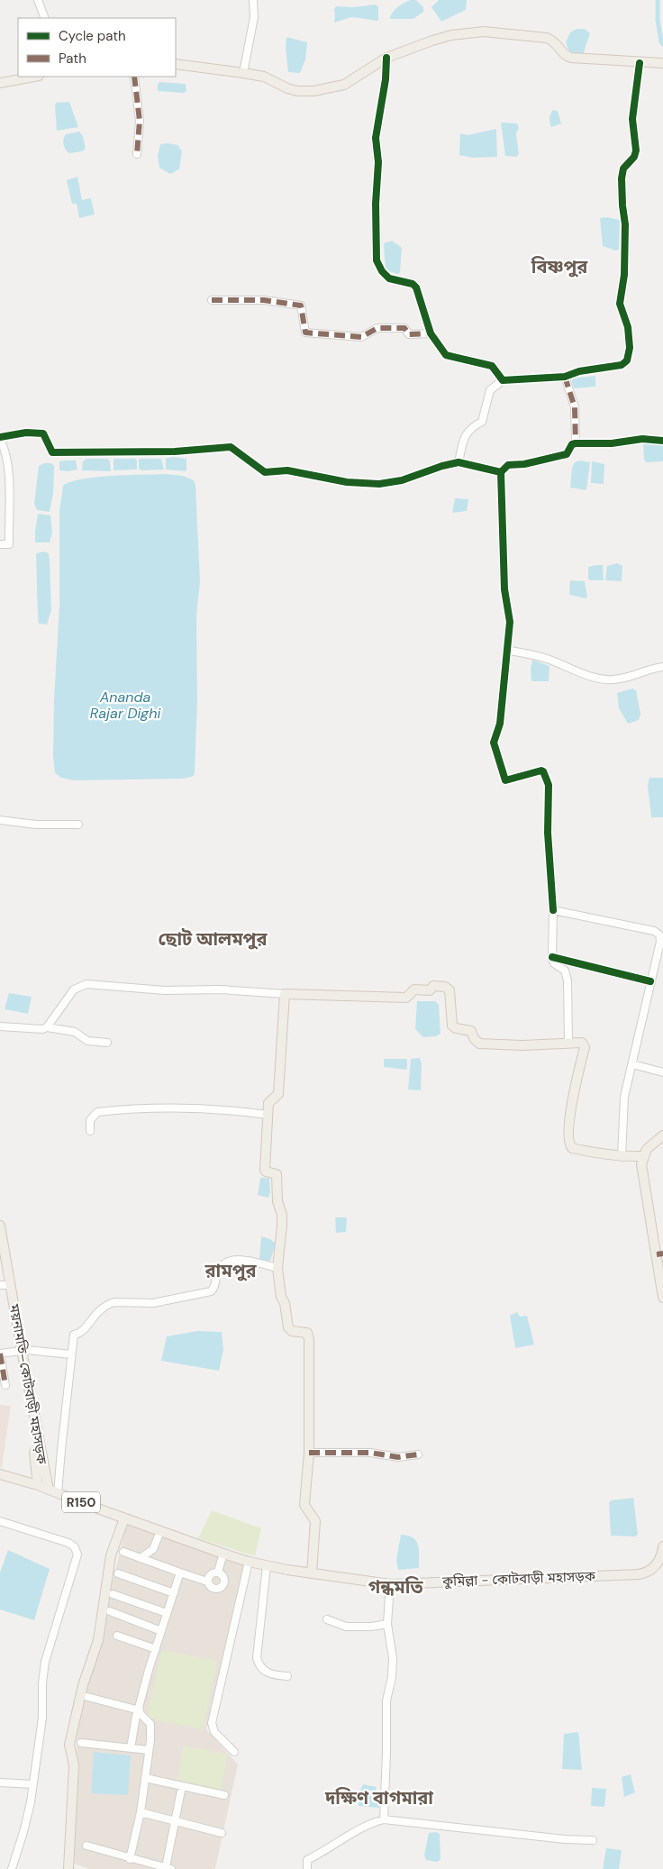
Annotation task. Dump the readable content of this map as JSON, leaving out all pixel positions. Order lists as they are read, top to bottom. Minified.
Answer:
{"streets":{"main road":["ময়নামতি–কোটবাড়ী মহাসড়ক","R150","কুমিল্লা - কোটবাড়ী মহাসড়ক"]},"crossings":[["ময়নামতি–কোটবাড়ী মহাসড়ক","R150"],["R150","কুমিল্লা - কোটবাড়ী মহাসড়ক"]],"districts":["বিষ্ণপুর","ছোট আলমপুর","রামপুর","গন্ধমতি","দক্ষিণ বাগমারা"],"water":["Ananda Rajar Dighi"],"legend":["Cycle path","Path"]}
